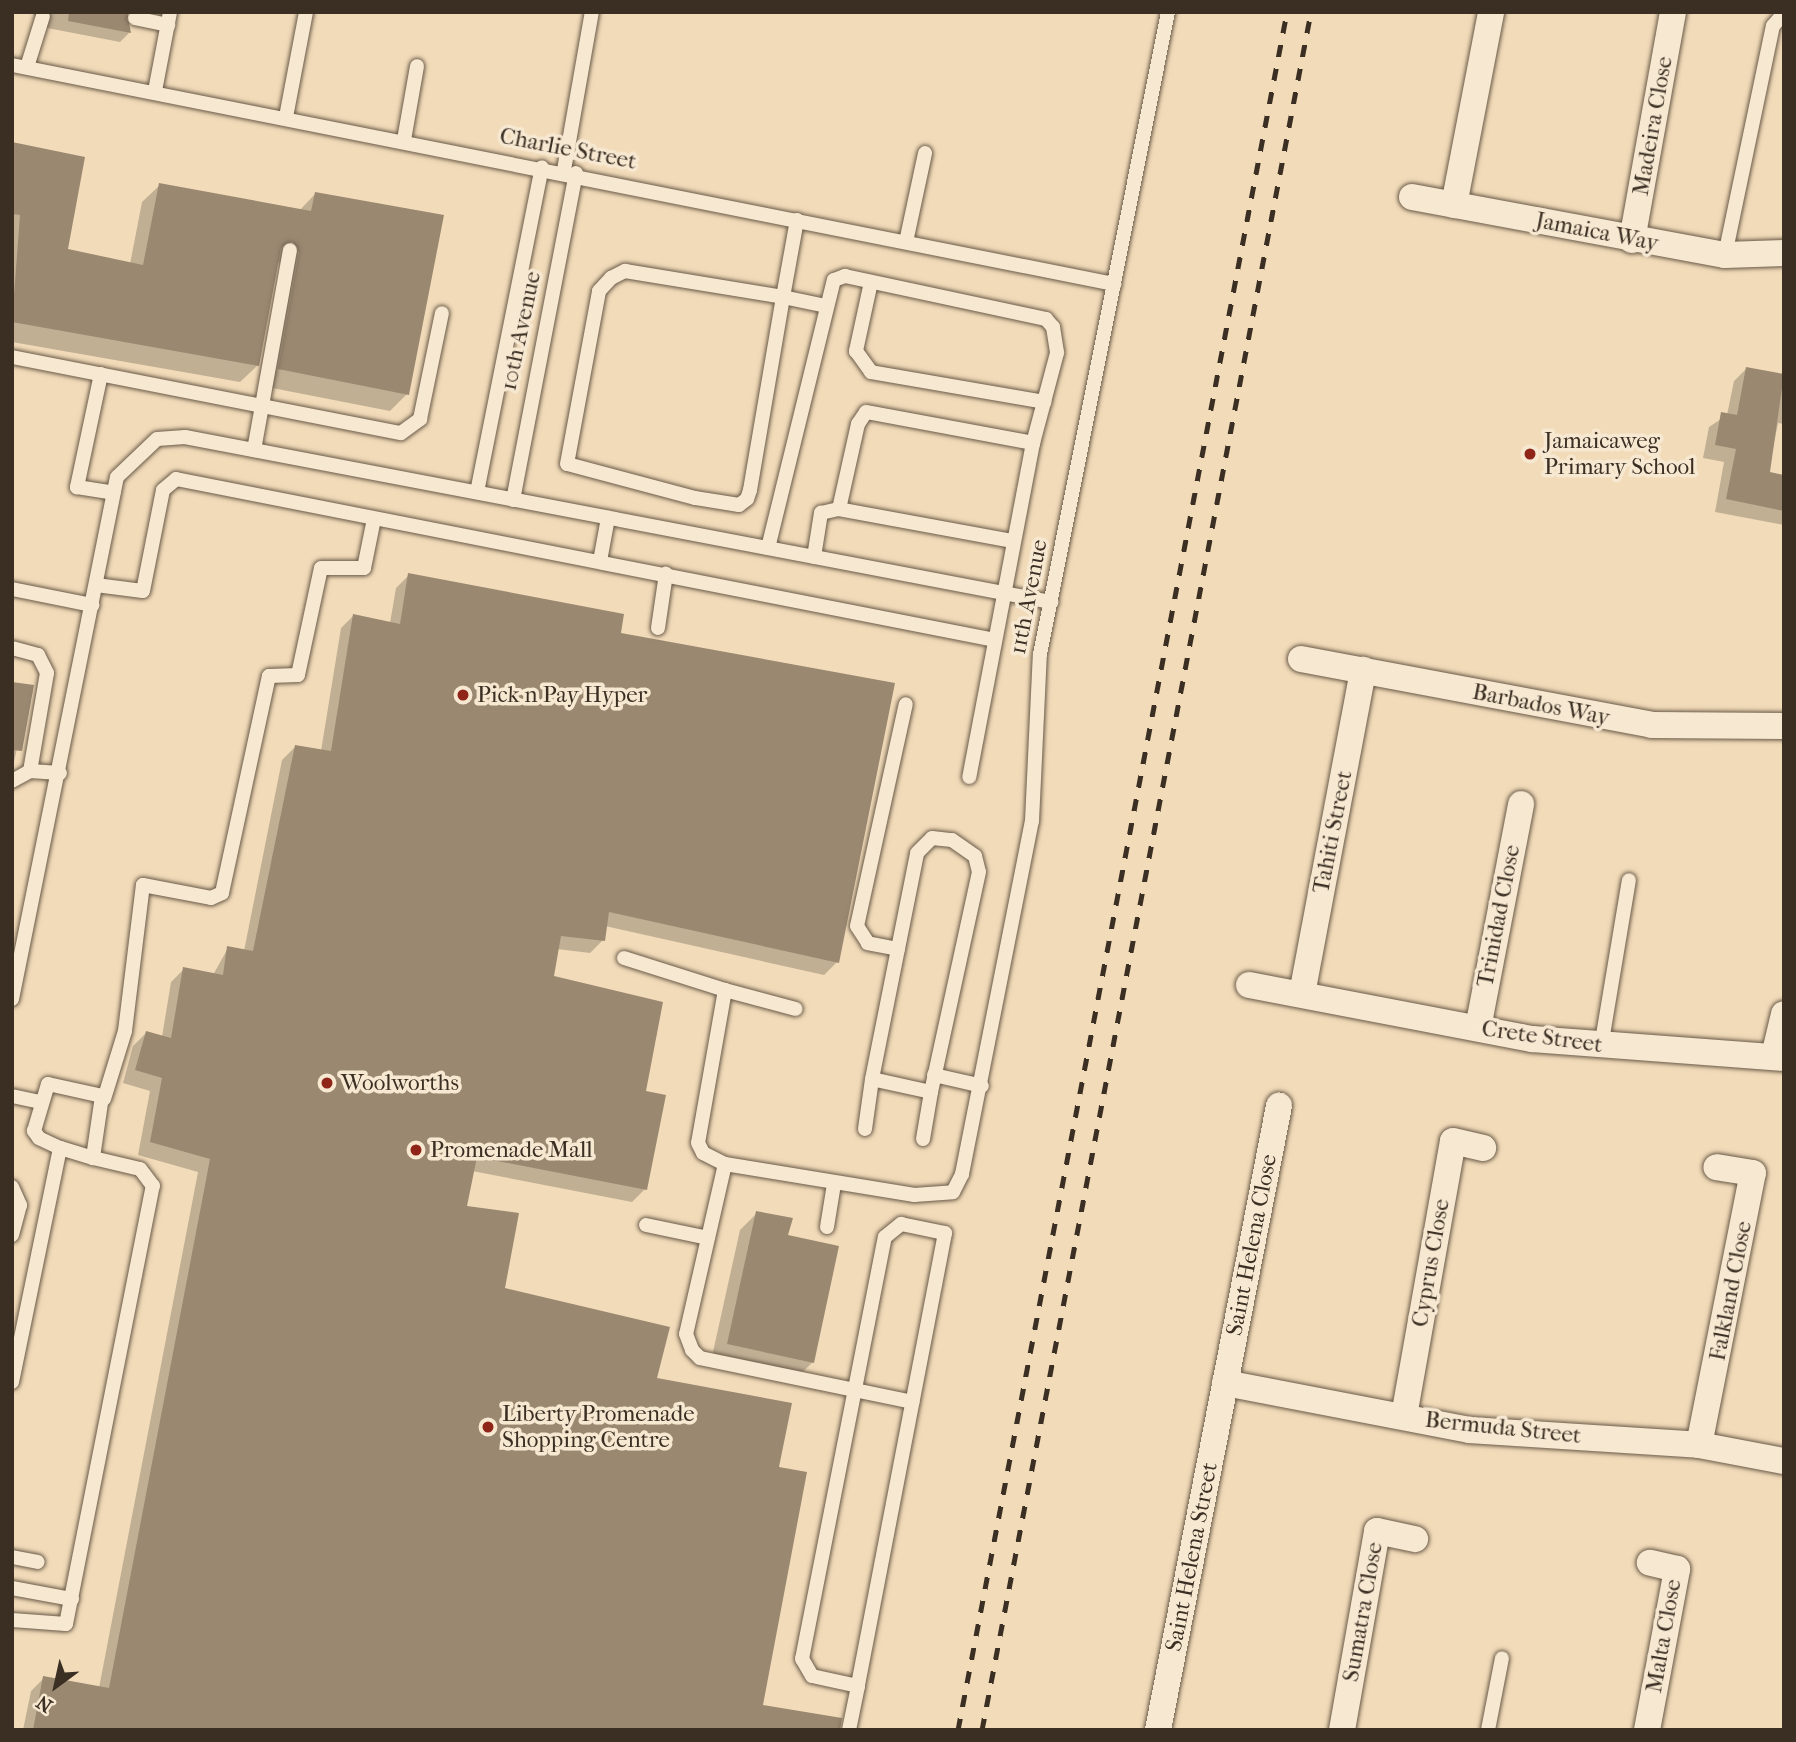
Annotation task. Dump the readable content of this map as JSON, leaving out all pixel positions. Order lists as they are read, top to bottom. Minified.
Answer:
{"streets":{"street":["Madeira Close","Jamaica Way","Barbados Way","Tahiti Street","Trinidad Close","Crete Street","Saint Helena Close","Cyprus Close","Falkland Close","Bermuda Street","Saint Helena Street","Sumatra Close","Malta Close"],"lane":["Charlie Street","10th Avenue","11th Avenue"]},"crossings":[["Madeira Close","Jamaica Way"],["Charlie Street","10th Avenue"],["Charlie Street","11th Avenue"],["Barbados Way","Tahiti Street"],["Tahiti Street","Crete Street"],["Trinidad Close","Crete Street"],["Saint Helena Close","Bermuda Street"],["Saint Helena Close","Saint Helena Street"],["Cyprus Close","Bermuda Street"],["Falkland Close","Bermuda Street"],["Bermuda Street","Saint Helena Street"]],"places":["Jamaicaweg Primary School","Pick n Pay Hyper","Woolworths","Promenade Mall","Liberty Promenade Shopping Centre"],"north":"bottom left"}
